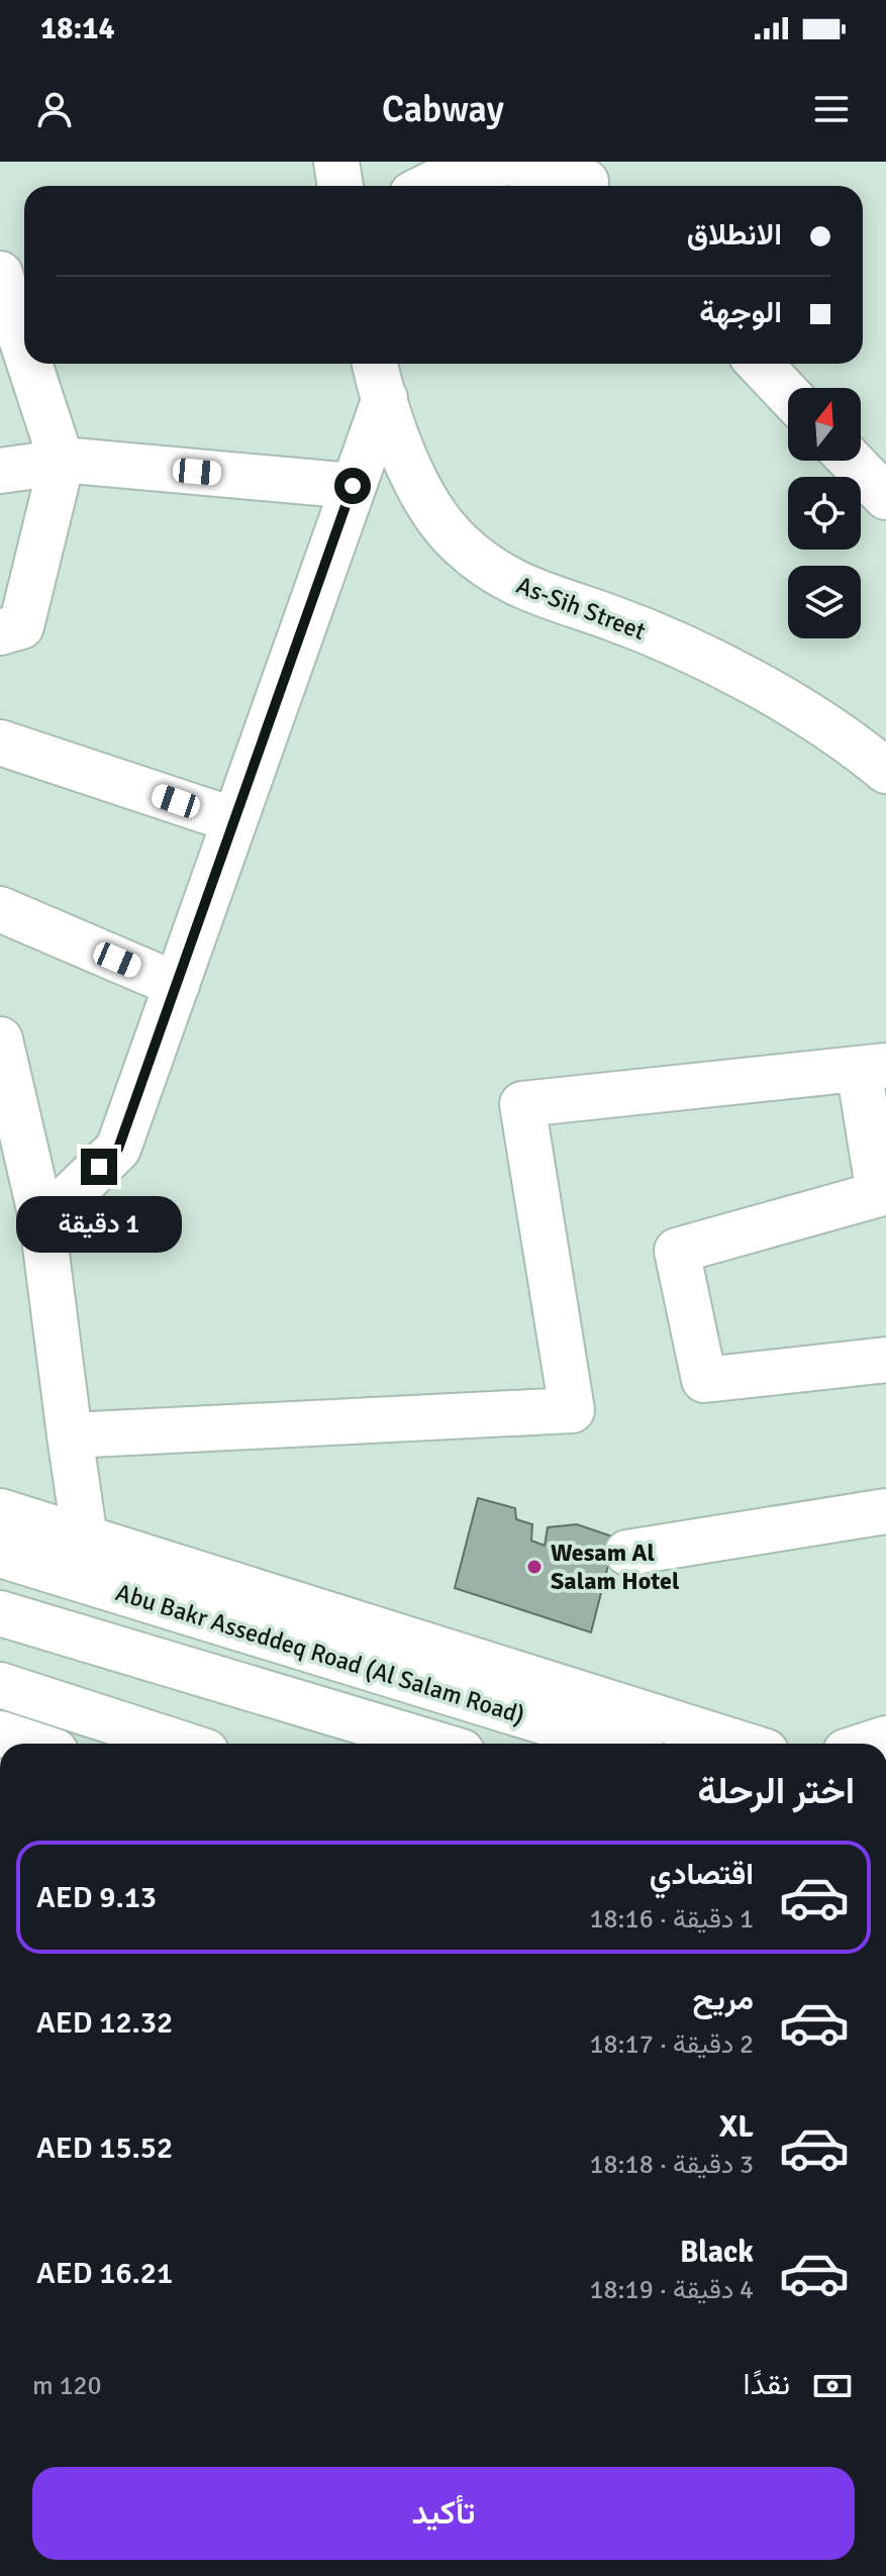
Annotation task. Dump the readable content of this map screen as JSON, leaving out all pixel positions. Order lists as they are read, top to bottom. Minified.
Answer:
{"streets":{"main road":["As-Sih Street","Abu Bakr Asseddeq Road (Al Salam Road)"]},"places":["Wesam Al Salam Hotel"],"north":"top","page":{"status":"18:14","header":"Cabway","banner":["الانطلاق","الوجهة"],"bubble":"1 دقيقة","heading":"اختر الرحلة","list":[{"name":"اقتصادي","note":"1 دقيقة · 18:16","value":"AED 9.13"},{"name":"مريح","note":"2 دقيقة · 18:17","value":"AED 12.32"},{"name":"XL","note":"3 دقيقة · 18:18","value":"AED 15.52"},{"name":"Black","note":"4 دقيقة · 18:19","value":"AED 16.21"}],"pay":["نقدًا","120 m"],"buttons":"تأكيد"}}
